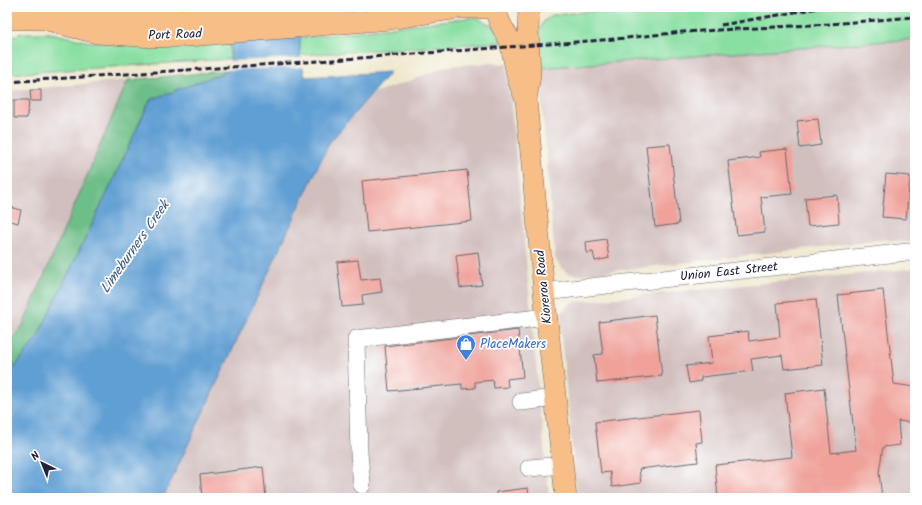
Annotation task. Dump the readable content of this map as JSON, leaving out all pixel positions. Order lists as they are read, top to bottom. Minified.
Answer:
{"streets":{"main road":["Port Road","Kioreroa Road"],"street":["Union East Street"]},"crossings":[["Port Road","Kioreroa Road"],["Union East Street","Kioreroa Road"]],"water":["Limeburners Creek"],"places":{"shop":["PlaceMakers"]},"north":"top left"}
